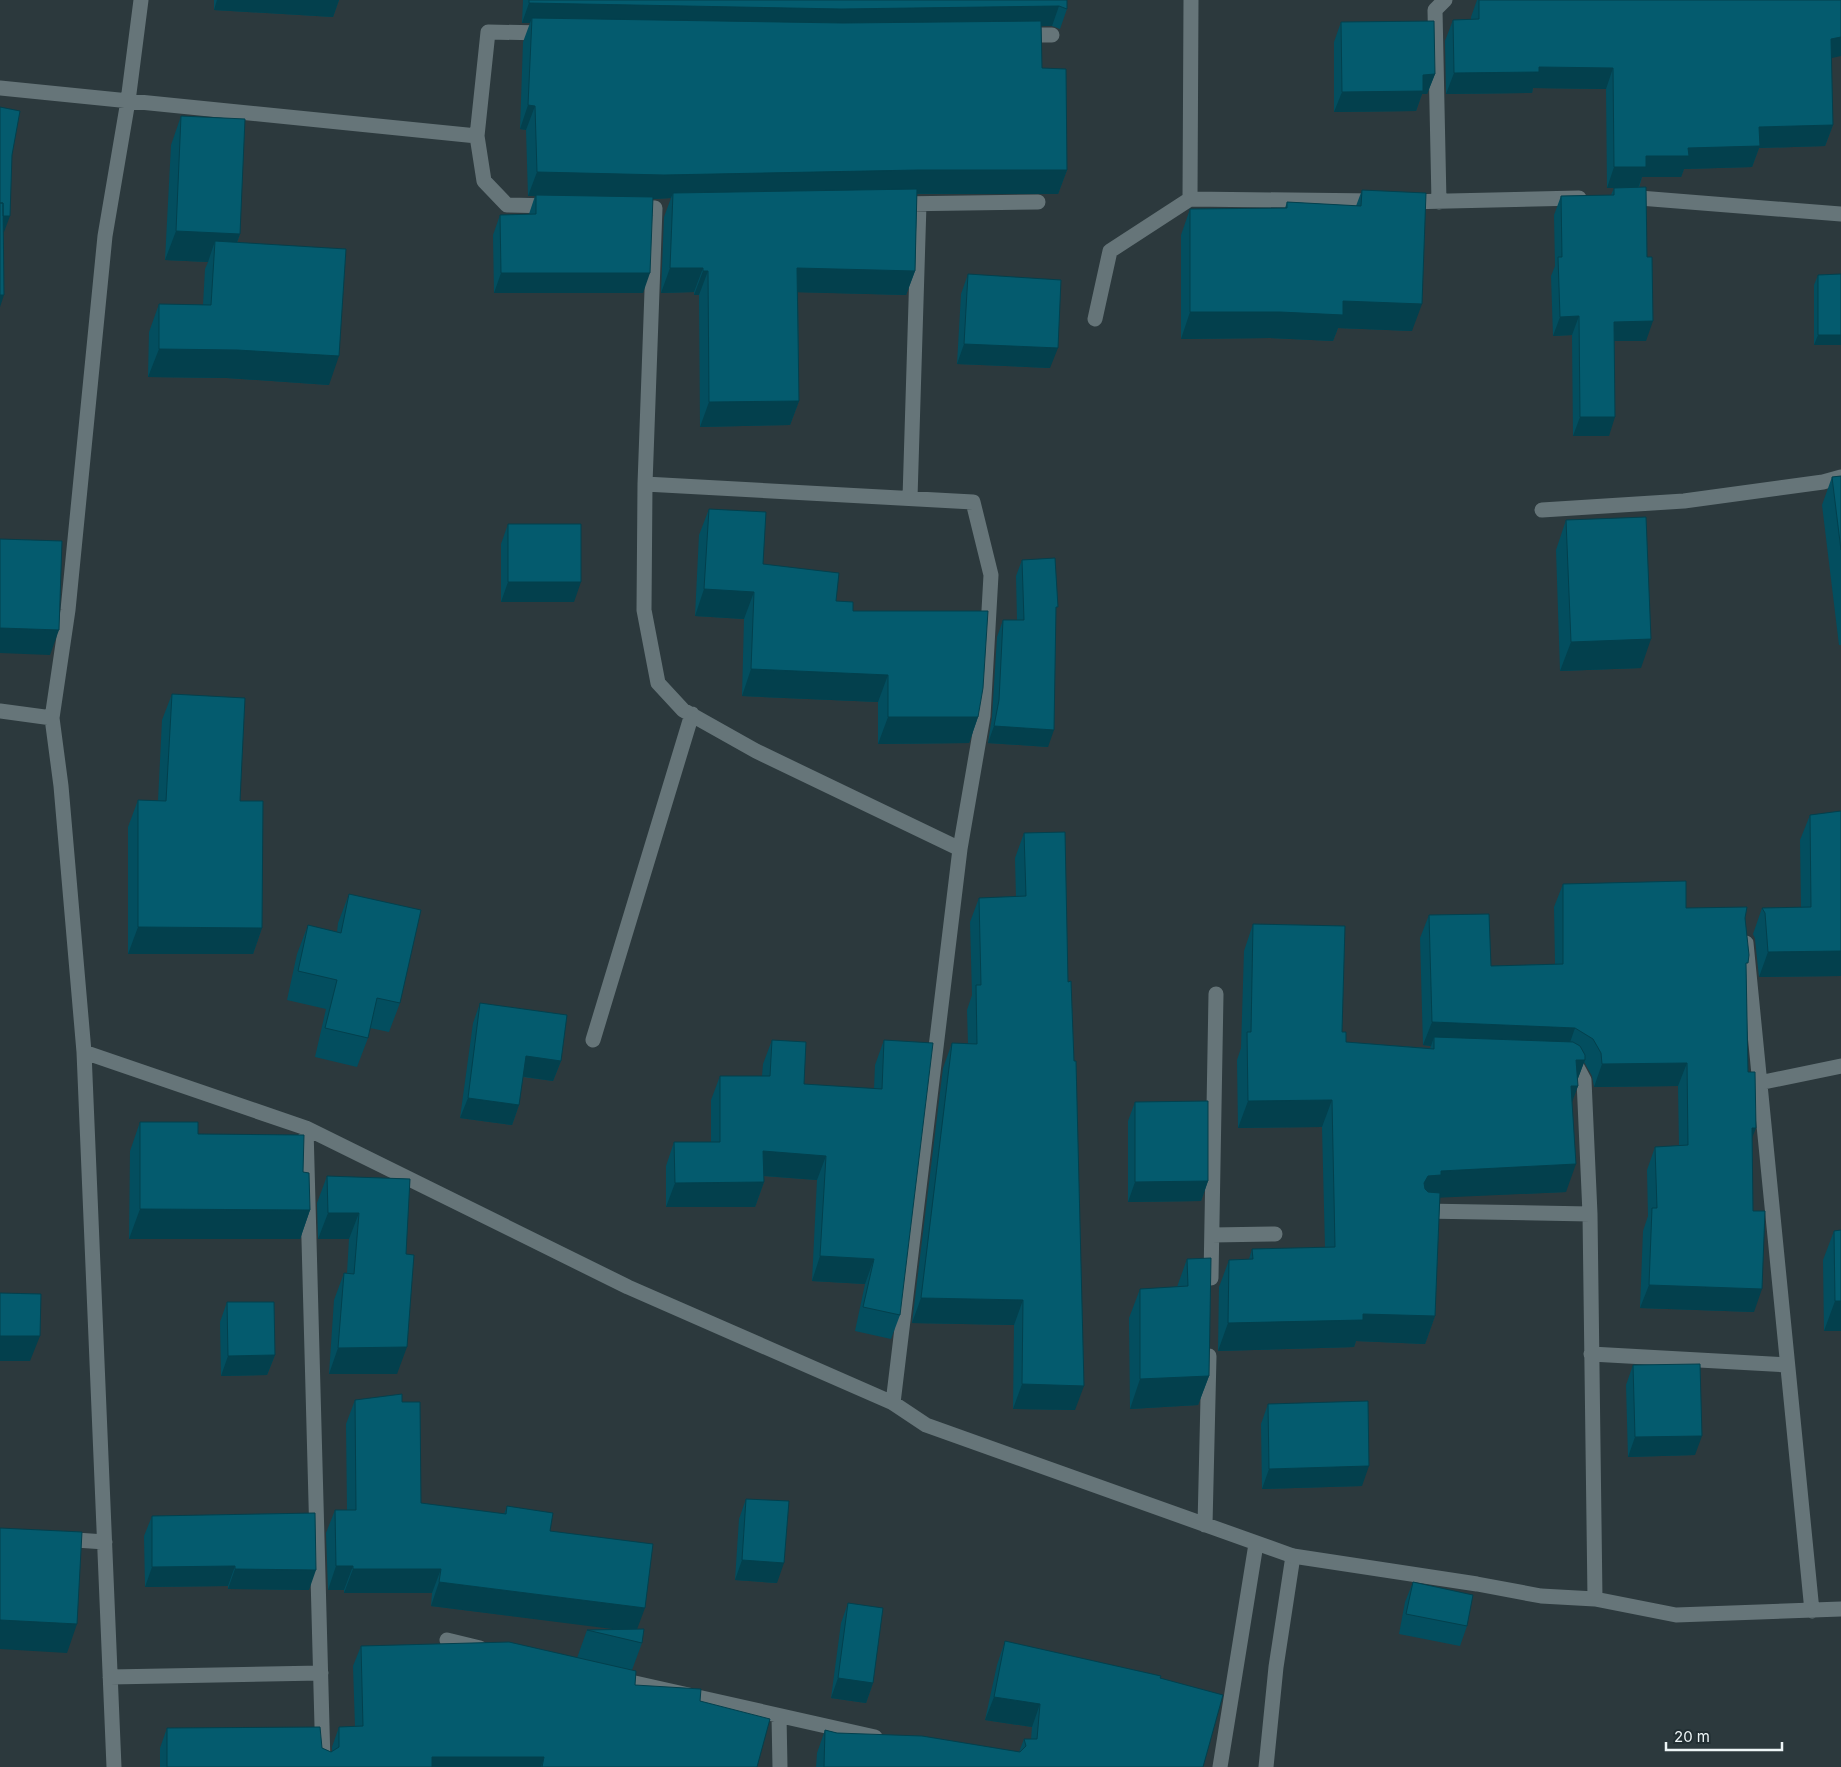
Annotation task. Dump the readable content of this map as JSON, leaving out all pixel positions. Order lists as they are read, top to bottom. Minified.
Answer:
{"scale_bar":"20 m"}
